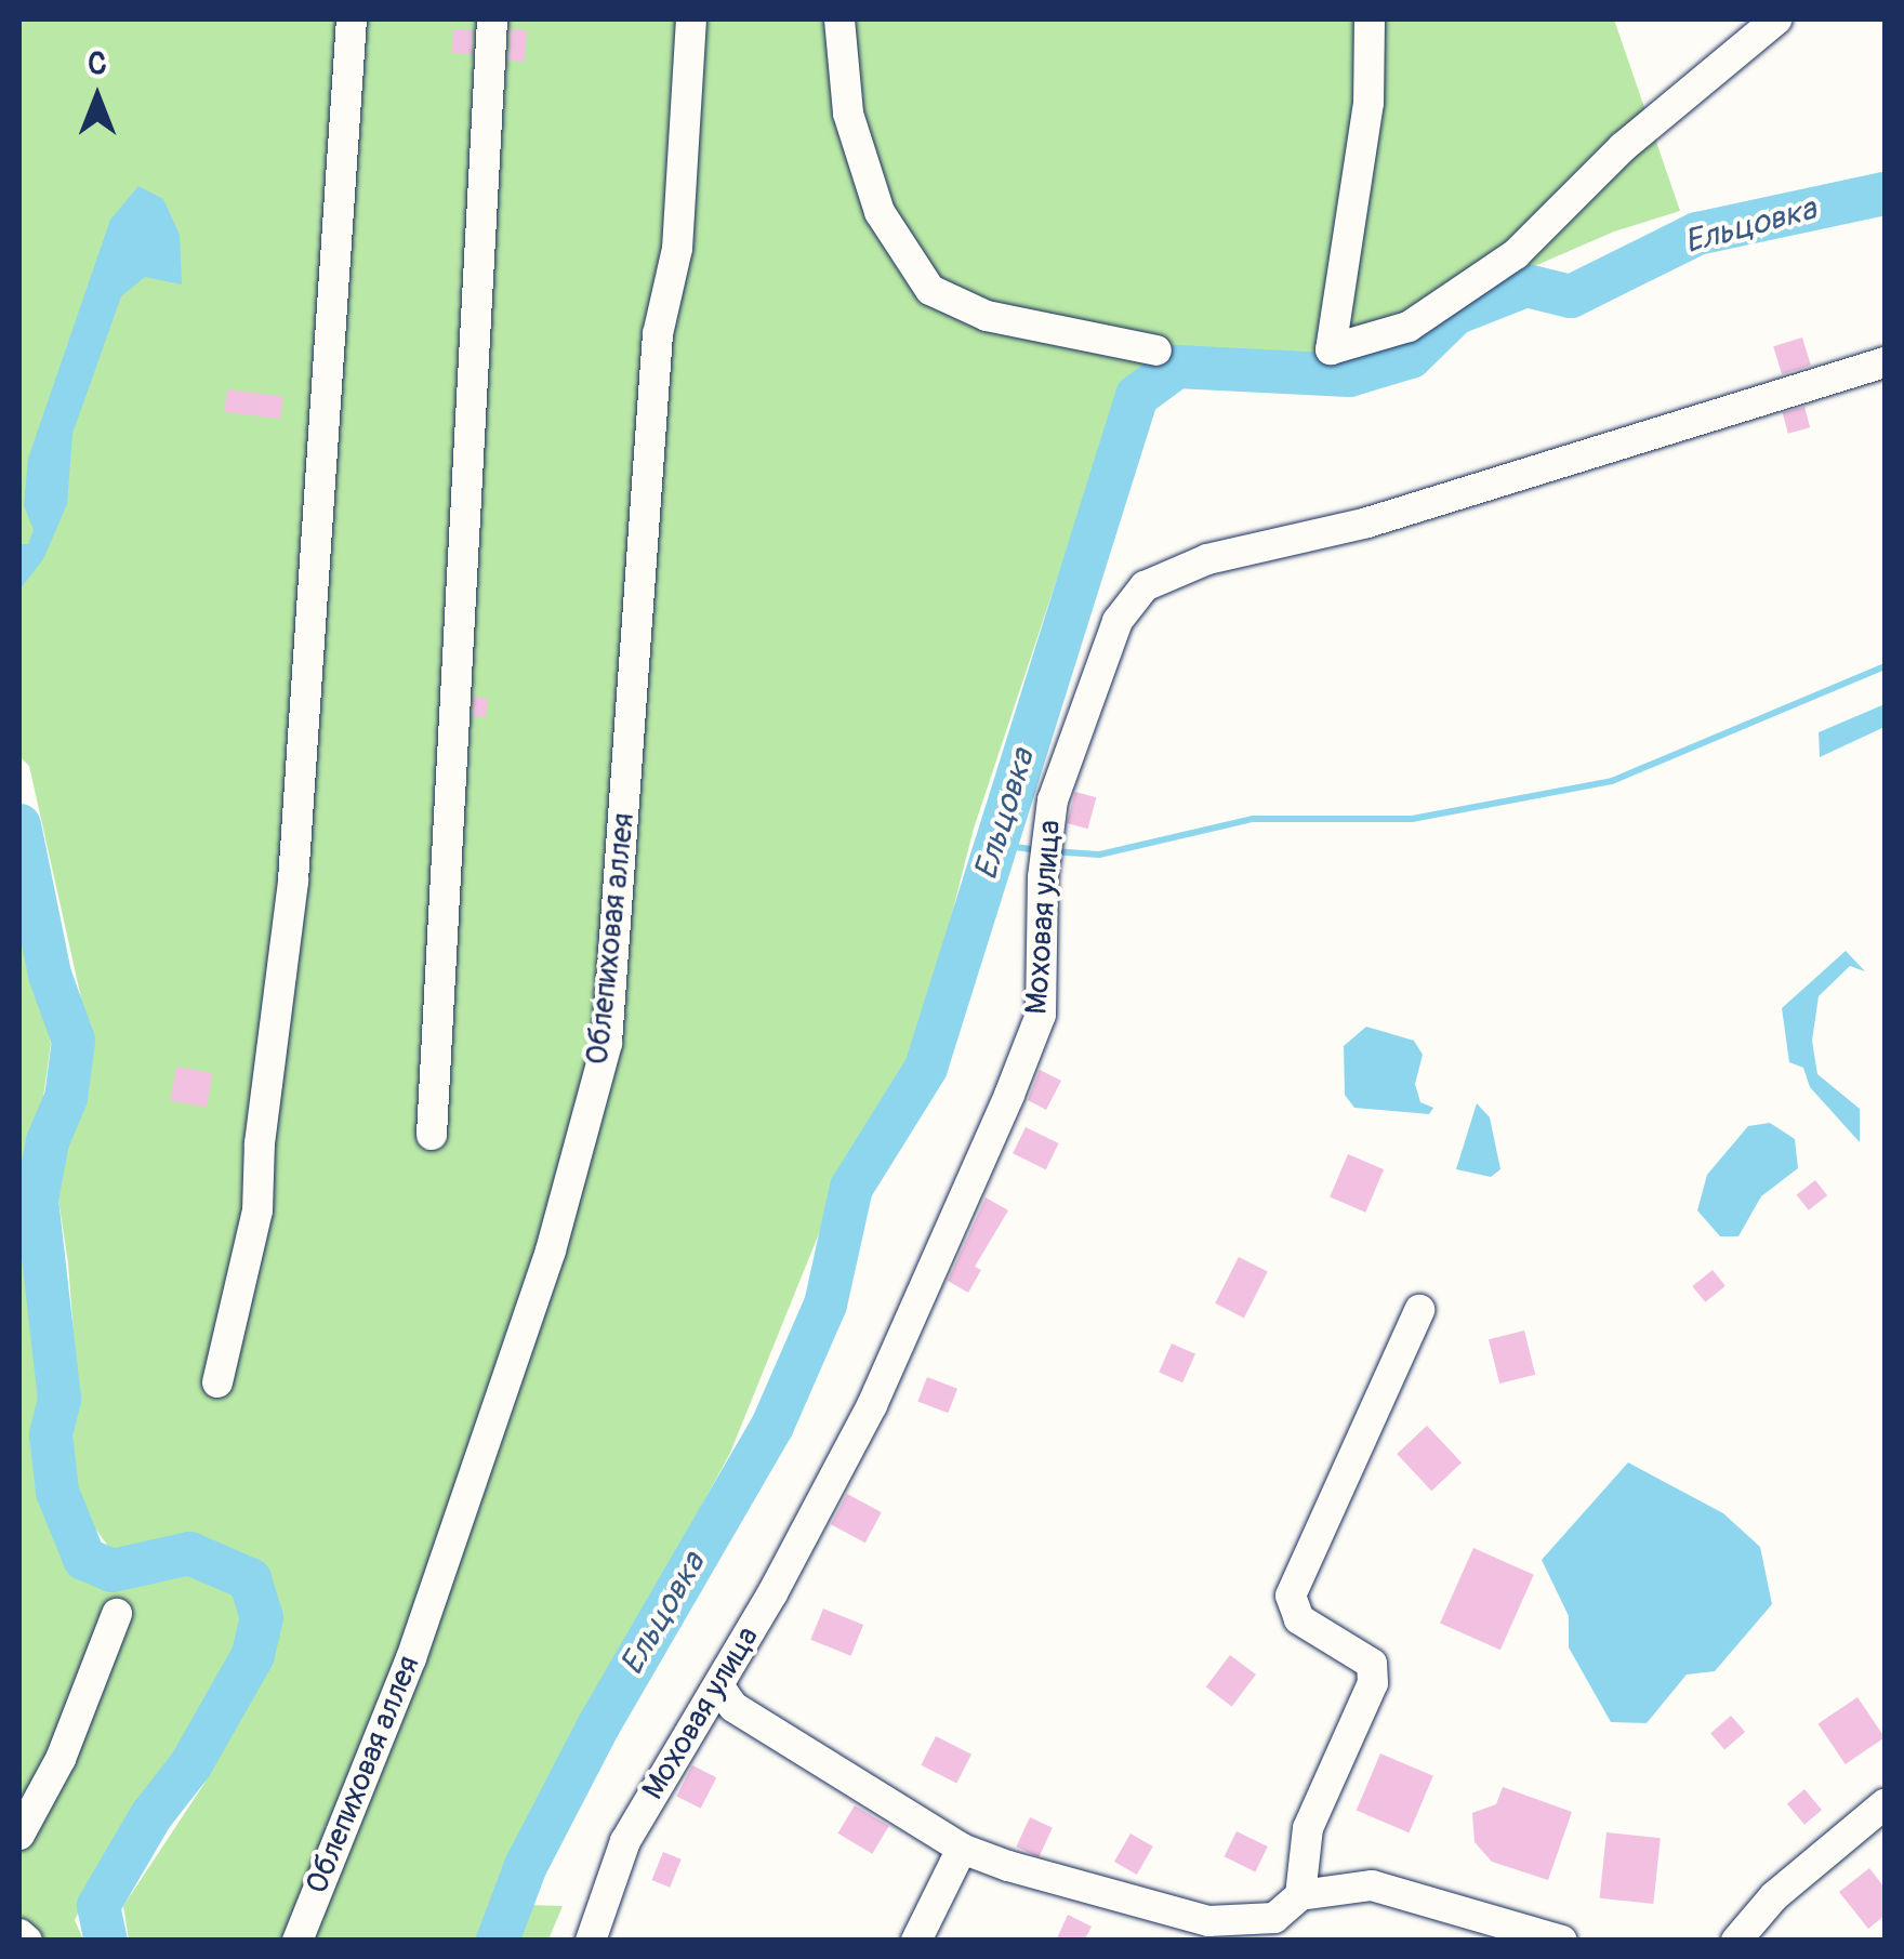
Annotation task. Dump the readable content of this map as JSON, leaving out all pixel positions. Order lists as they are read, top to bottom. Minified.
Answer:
{"streets":{"street":["Моховая улица","Облепиховая аллея"]},"water":["Ельцовка"],"north":"top"}
